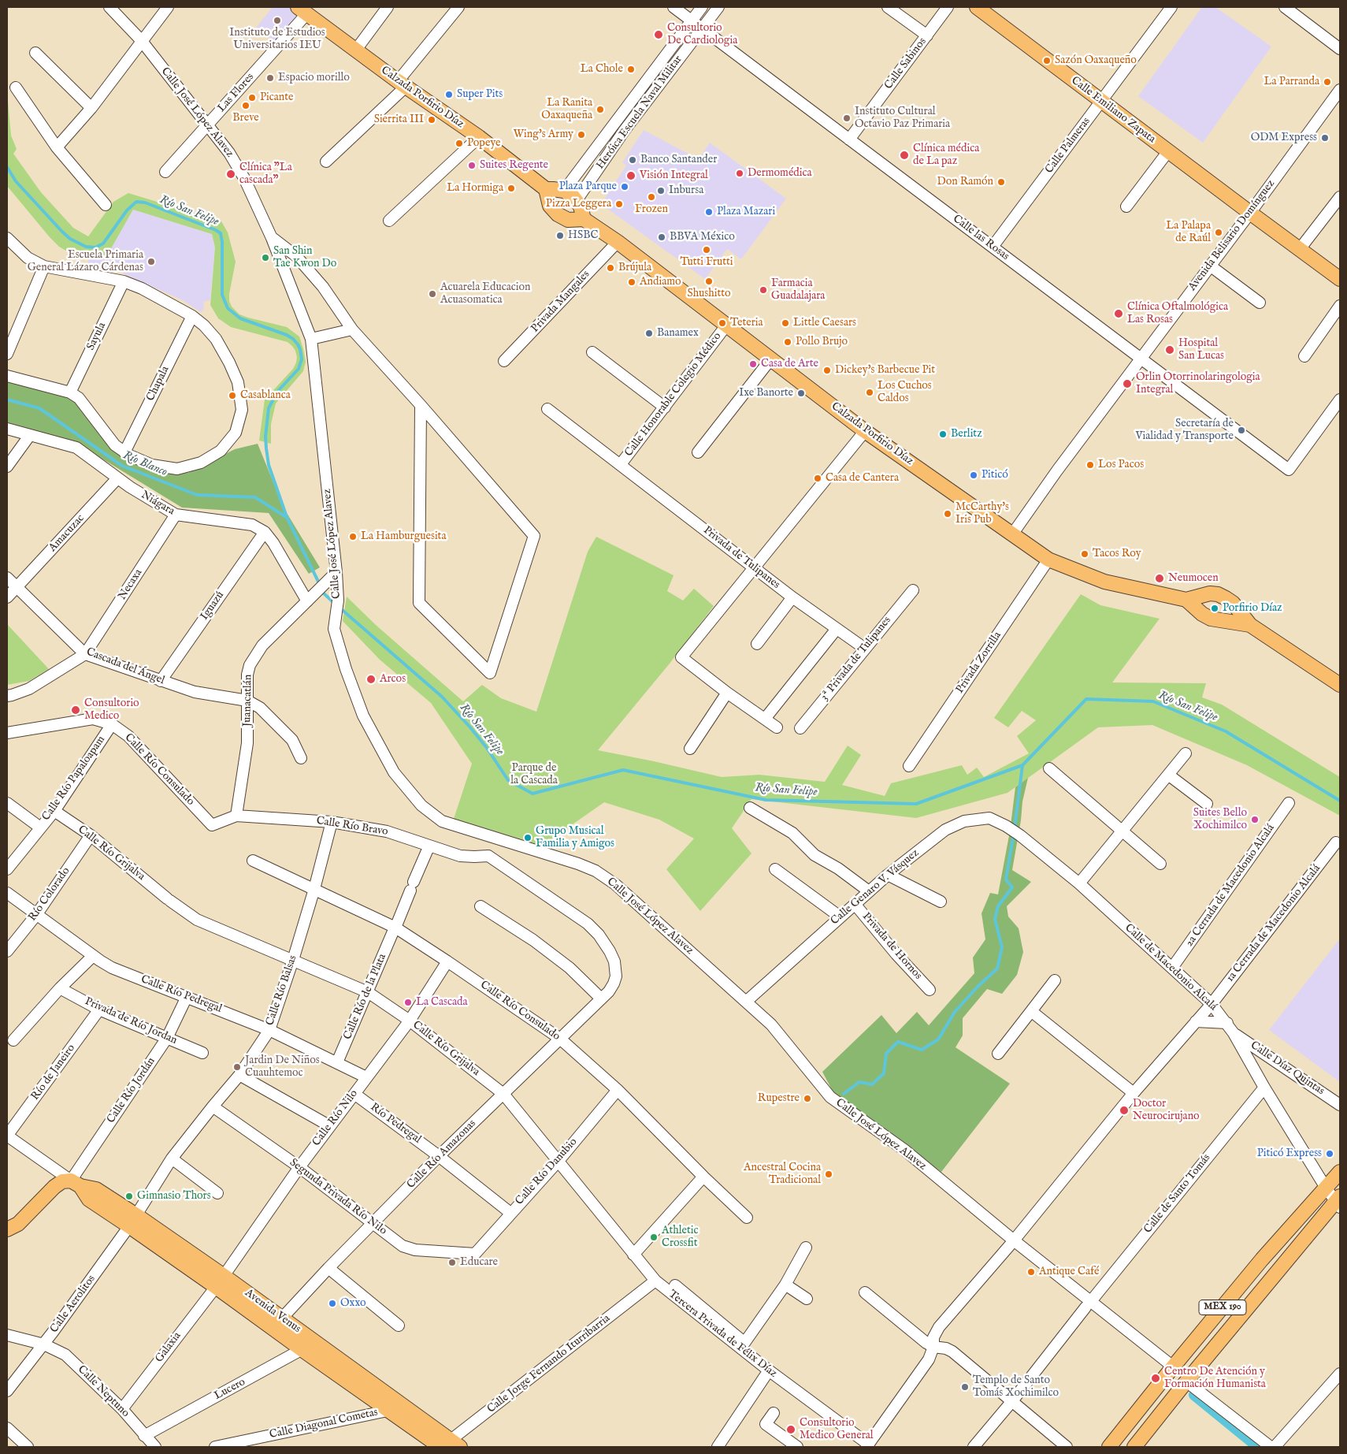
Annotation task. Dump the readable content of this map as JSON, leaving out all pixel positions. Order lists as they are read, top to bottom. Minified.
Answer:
{"streets":{"main road":["Calzada Porfirio Díaz","Calle Emiliano Zapata","MEX 190","Avenida Venus"],"street":["Calle Sabinos","Las Flores","Calle José López Alavez","Heróica Escuela Naval Militar","Calle Palmeras","Avenida Belisario Domínguez","Calle las Rosas","Privada Mangales","Sayula","Chapala","Calle Honorable Colegio Médico","Niágara","Amacuzac","Privada de Tulipanes","Necaxa","Iguazú","3ª Privada de Tulipanes","Privada Zorrilla","Cascada del Ángel","Juanacatlán","Calle Río Consulado","Calle Río Papaloapam","Calle Río Bravo","Calle Río Grijalva","2a Cerrada de Macedonio Alcalá","Calle Genaro V. Vásquez","Río Colorado","1a Cerrada de Macedonio Alcalá","Privada de Hornos","Calle de Macedonio Alcalá","Calle Río Balsas","Calle Río Pedregal","Calle Río de la Plata","Privada de Río Jordan","Calle Díaz Quintas","Río de Janeiro","Calle Río Jordán","Calle Río Nilo","Río Pedregal","Calle Río Amazonas","Calle Río Danubio","Calle de Santo Tomás","Segunda Privada Río Nilo","Calle Aerolitos","Tercera Privada de Félix Díaz","Galaxia","Calle Jorge Fernando Iturribarria","Lucero","Calle Neptuno","Calle Diagonal Cometas"]},"crossings":[["Calle Sabinos","Calle las Rosas"],["Las Flores","Calzada Porfirio Díaz"],["Las Flores","Calle José López Alavez"],["Calzada Porfirio Díaz","Avenida Belisario Domínguez"],["Calzada Porfirio Díaz","Privada Mangales"],["Calzada Porfirio Díaz","Calle Honorable Colegio Médico"],["Calzada Porfirio Díaz","Privada Zorrilla"],["Calle Emiliano Zapata","Calle Palmeras"],["Calle Emiliano Zapata","Avenida Belisario Domínguez"],["Calle José López Alavez","Juanacatlán"],["Calle José López Alavez","Calle Genaro V. Vásquez"],["Calle José López Alavez","1a Cerrada de Macedonio Alcalá"],["Calle José López Alavez","Calle de Santo Tomás"],["Calle José López Alavez","MEX 190"],["Heróica Escuela Naval Militar","Calle las Rosas"],["Calle Palmeras","Calle las Rosas"],["Avenida Belisario Domínguez","Calle las Rosas"],["Calle Honorable Colegio Médico","Privada de Tulipanes"],["Niágara","Amacuzac"],["Niágara","Necaxa"],["Niágara","Iguazú"],["Amacuzac","Cascada del Ángel"],["Privada de Tulipanes","3ª Privada de Tulipanes"],["Necaxa","Cascada del Ángel"],["Iguazú","Cascada del Ángel"],["Cascada del Ángel","Juanacatlán"],["Juanacatlán","Calle Río Consulado"],["Juanacatlán","Calle Río Bravo"],["Calle Río Consulado","Calle Río Papaloapam"],["Calle Río Consulado","Calle Río Bravo"],["Calle Río Consulado","Calle Río Balsas"],["Calle Río Consulado","Calle Río de la Plata"],["Calle Río Consulado","Calle Río Nilo"],["Calle Río Consulado","Calle Río Amazonas"],["Calle Río Consulado","Calle Río Danubio"],["Calle Río Papaloapam","Calle Río Grijalva"],["Calle Río Bravo","Calle Río Balsas"],["Calle Río Bravo","Calle Río de la Plata"],["Calle Río Bravo","Calle Río Amazonas"],["Calle Río Grijalva","Río Colorado"],["Calle Río Grijalva","Calle Río Balsas"],["Calle Río Grijalva","Calle Río de la Plata"],["Calle Río Grijalva","Calle Río Nilo"],["Calle Río Grijalva","Calle Río Amazonas"],["Calle Río Grijalva","Calle Río Danubio"],["Calle Río Grijalva","Tercera Privada de Félix Díaz"],["Calle Río Grijalva","Calle Jorge Fernando Iturribarria"],["2a Cerrada de Macedonio Alcalá","Calle de Macedonio Alcalá"],["Calle Genaro V. Vásquez","Privada de Hornos"],["Calle Genaro V. Vásquez","Calle de Macedonio Alcalá"],["Río Colorado","Calle Río Pedregal"],["1a Cerrada de Macedonio Alcalá","Calle de Macedonio Alcalá"],["1a Cerrada de Macedonio Alcalá","Tercera Privada de Félix Díaz"],["Calle de Macedonio Alcalá","Calle Díaz Quintas"],["Calle de Macedonio Alcalá","Calle de Santo Tomás"],["Calle de Macedonio Alcalá","MEX 190"],["Calle Río Balsas","Calle Río Pedregal"],["Calle Río Balsas","Segunda Privada Río Nilo"],["Calle Río Balsas","Calle Aerolitos"],["Calle Río Balsas","Avenida Venus"],["Calle Río Pedregal","Calle Río de la Plata"],["Calle Río Pedregal","Calle Río Jordán"],["Calle Río Pedregal","Calle Río Nilo"],["Privada de Río Jordan","Río de Janeiro"],["Privada de Río Jordan","Calle Río Jordán"],["Calle Río Jordán","Avenida Venus"],["Calle Río Nilo","Río Pedregal"],["Calle Río Nilo","Segunda Privada Río Nilo"],["Calle Río Nilo","Avenida Venus"],["Calle Río Nilo","Galaxia"],["Río Pedregal","Calle Río Amazonas"],["Río Pedregal","Calle Río Danubio"],["Calle Río Amazonas","Segunda Privada Río Nilo"],["Calle Río Amazonas","Avenida Venus"],["Calle Río Danubio","Segunda Privada Río Nilo"],["Calle Aerolitos","Avenida Venus"],["Calle Aerolitos","Calle Neptuno"],["Avenida Venus","Galaxia"],["Avenida Venus","Calle Jorge Fernando Iturribarria"],["Avenida Venus","Lucero"],["Avenida Venus","Calle Diagonal Cometas"],["Tercera Privada de Félix Díaz","Calle Jorge Fernando Iturribarria"],["Galaxia","Calle Neptuno"],["Lucero","Calle Neptuno"]],"water":["Río San Felipe","Río Blanco"],"parks":["Parque de la Cascada"],"places":["Instituto de Estudios Universitarios IEU","Consultorio De Cardiologia","Sazón Oaxaqueño","La Chole","Espacio morillo","La Parranda","Super Pits","Picante","Breve","La Ranita Oaxaqueña","Instituto Cultural Octavio Paz Primaria","Sierrita III","Wing's Army","ODM Express","Popeye","Clínica médica de La paz","Banco Santander","Suites Regente","Dermomédica","Clínica \"La cascada\"","Visión Integral","Don Ramón","Plaza Parque","La Hormiga","Inbursa","Frozen","Pizza Leggera","Plaza Mazari","La Palapa de Raúl","HSBC","BBVA México","Tutti Frutti","San Shin Tae Kwon Do","Escuela Primaria General Lázaro Cárdenas","Brújula","Shushitto","Andiamo","Farmacia Guadalajara","Acuarela Educacion Acuasomatica","Clínica Oftalmológica Las Rosas","Teteria","Little Caesars","Banamex","Pollo Brujo","Hospital San Lucas","Casa de Arte","Dickey's Barbecue Pit","Orlin Otorrinolaringologia Integral","Los Cuchos Caldos","Ixe Banorte","Casablanca","Secretaría de Vialidad y Transporte","Berlitz","Los Pacos","Piticó","Casa de Cantera","McCarthy's Iris Pub","La Hamburguesita","Tacos Roy","Neumocen","Porfirio Díaz","Arcos","Consultorio Medico","Suites Bello Xochimilco","Grupo Musical Familia y Amigos","La Cascada","Jardin De Niños Cuauhtemoc","Rupestre","Doctor Neurocirujano","Piticó Express","Ancestral Cocina Tradicional","Gimnasio Thors","Athletic Crossfit","Educare","Antique Café","Oxxo","Centro De Atención y Formación Humanista","Templo de Santo Tomás Xochimilco","Consultorio Medico General"]}
